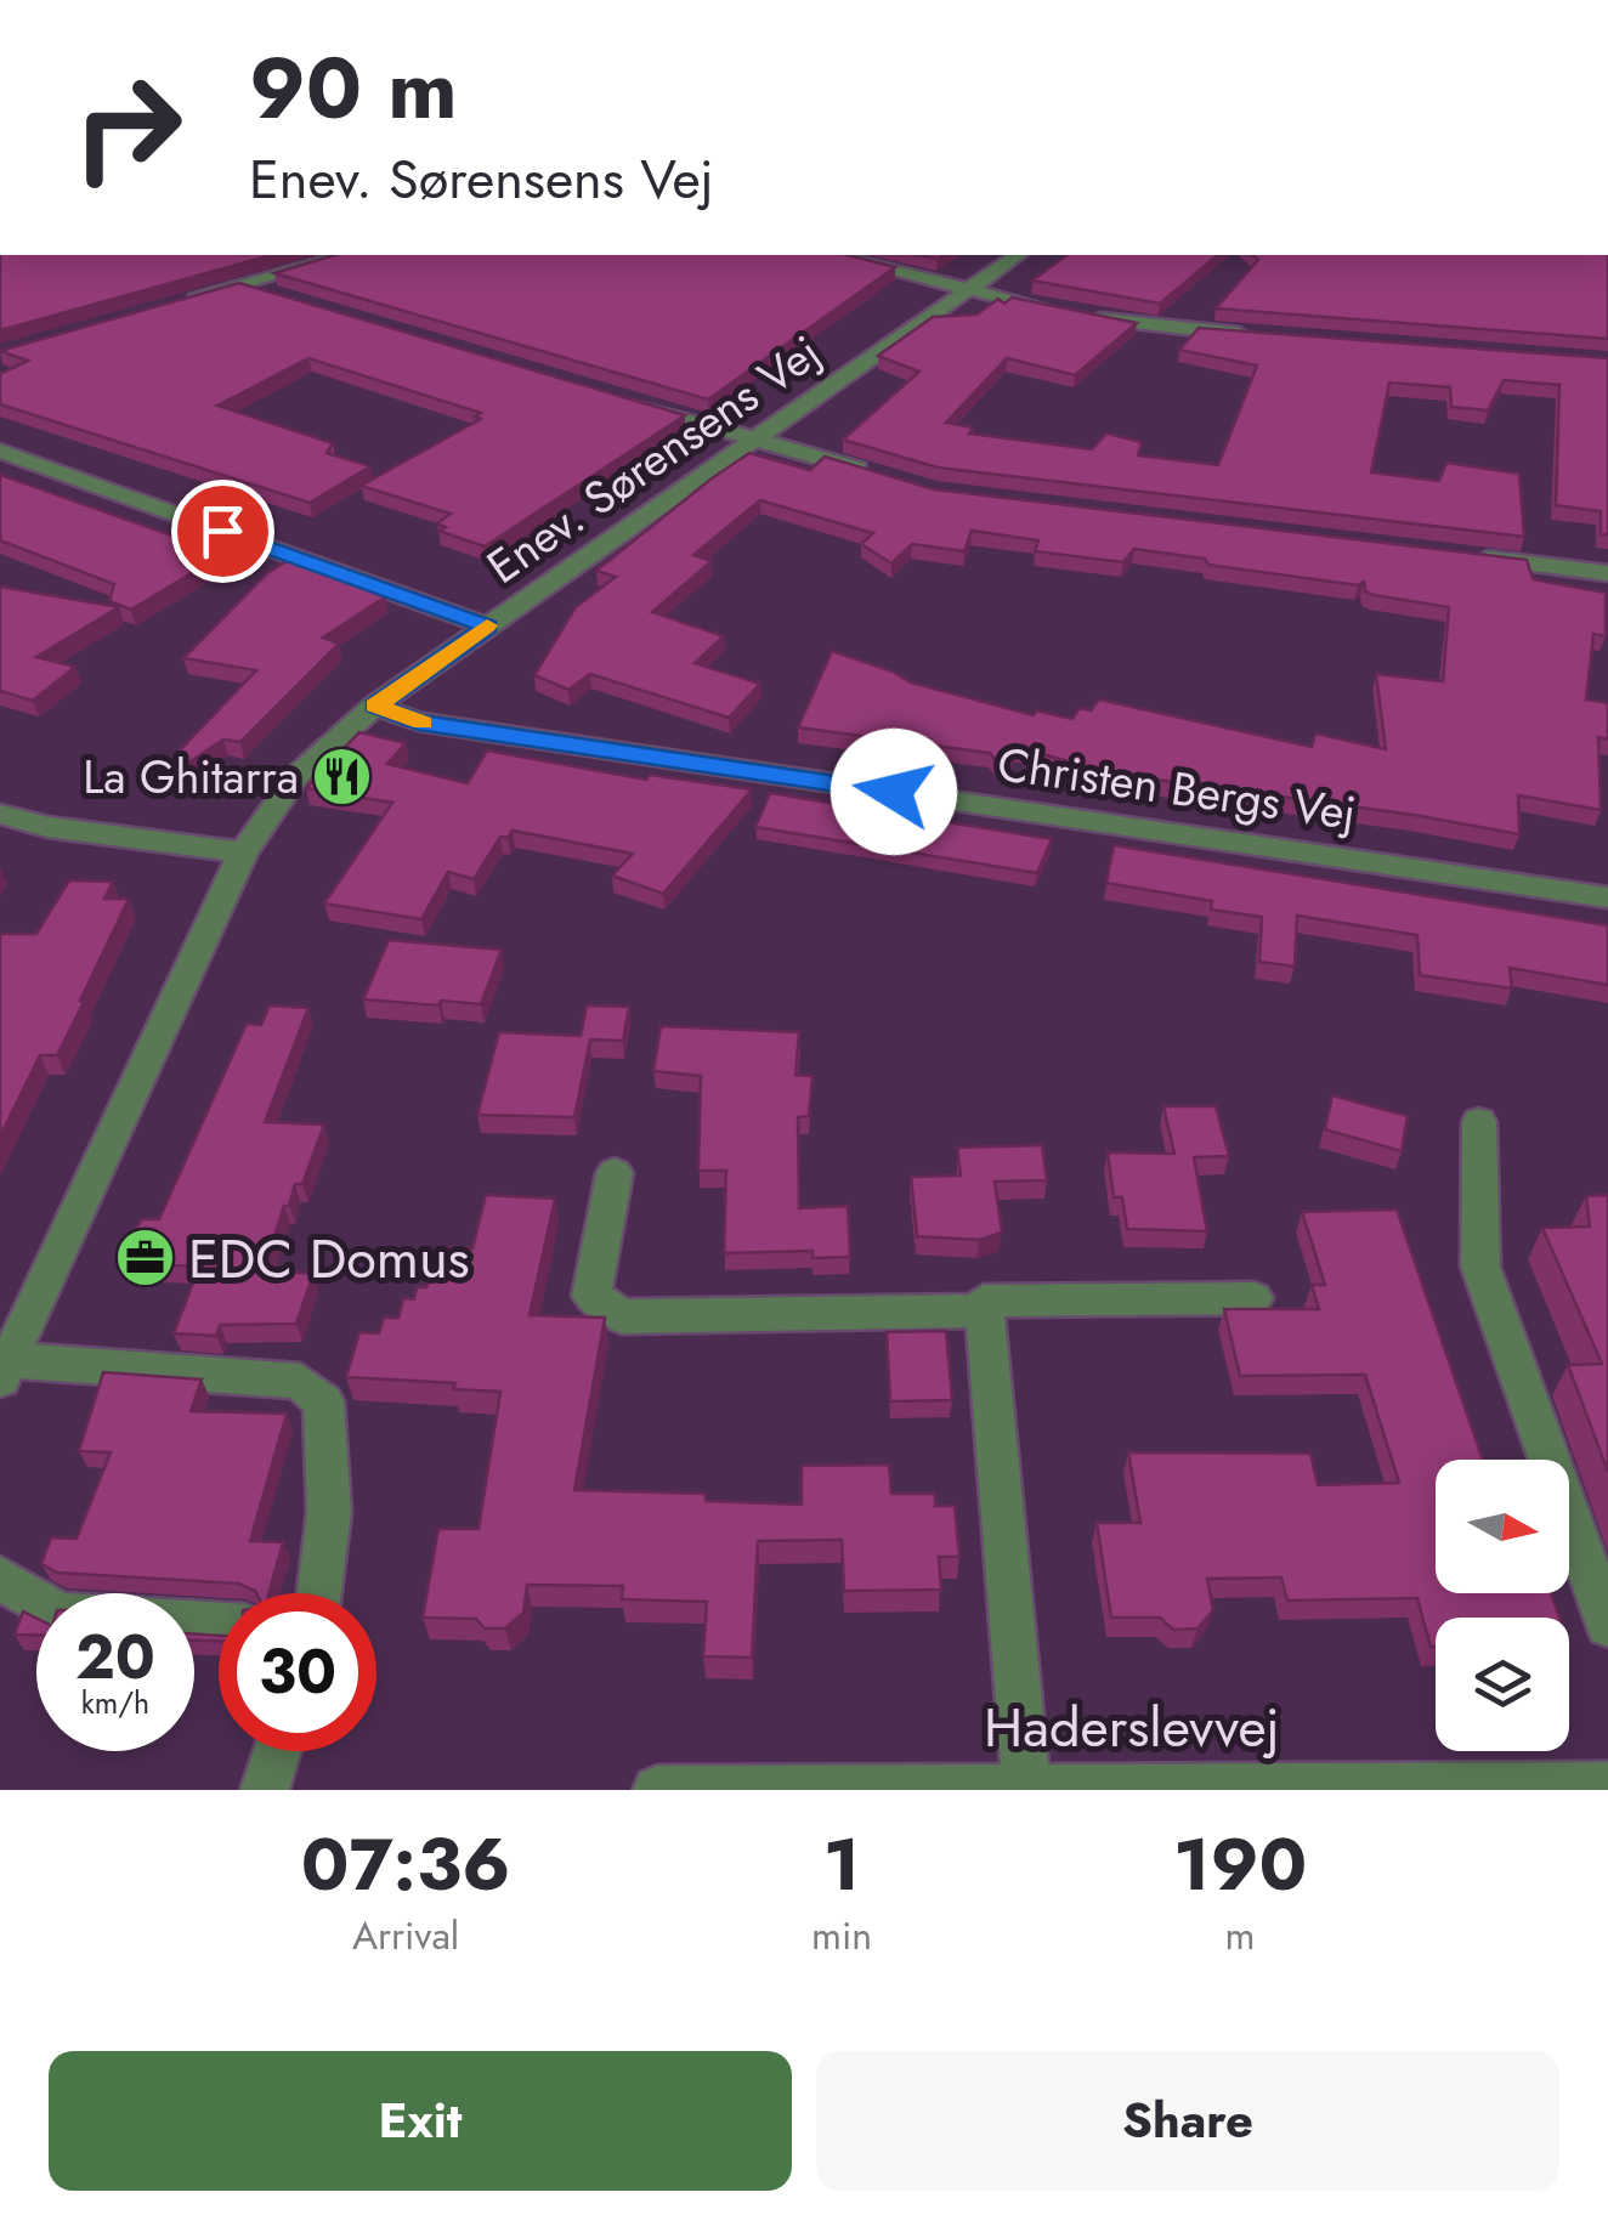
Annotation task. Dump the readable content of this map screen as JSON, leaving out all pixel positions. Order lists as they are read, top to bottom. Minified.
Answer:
{"streets":{"street":["Enev. Sørensens Vej","Christen Bergs Vej","Haderslevvej"]},"crossings":[["Enev. Sørensens Vej","Christen Bergs Vej"]],"places":{"restaurant":["La Ghitarra"],"office":["EDC Domus"]},"north":"right","page":{"turn":["90 m","Enev. Sørensens Vej"],"speed":"20 km/h","limit":"30","eta":["07:36","Arrival","1","min","190","m"],"buttons":["Exit","Share"]}}
